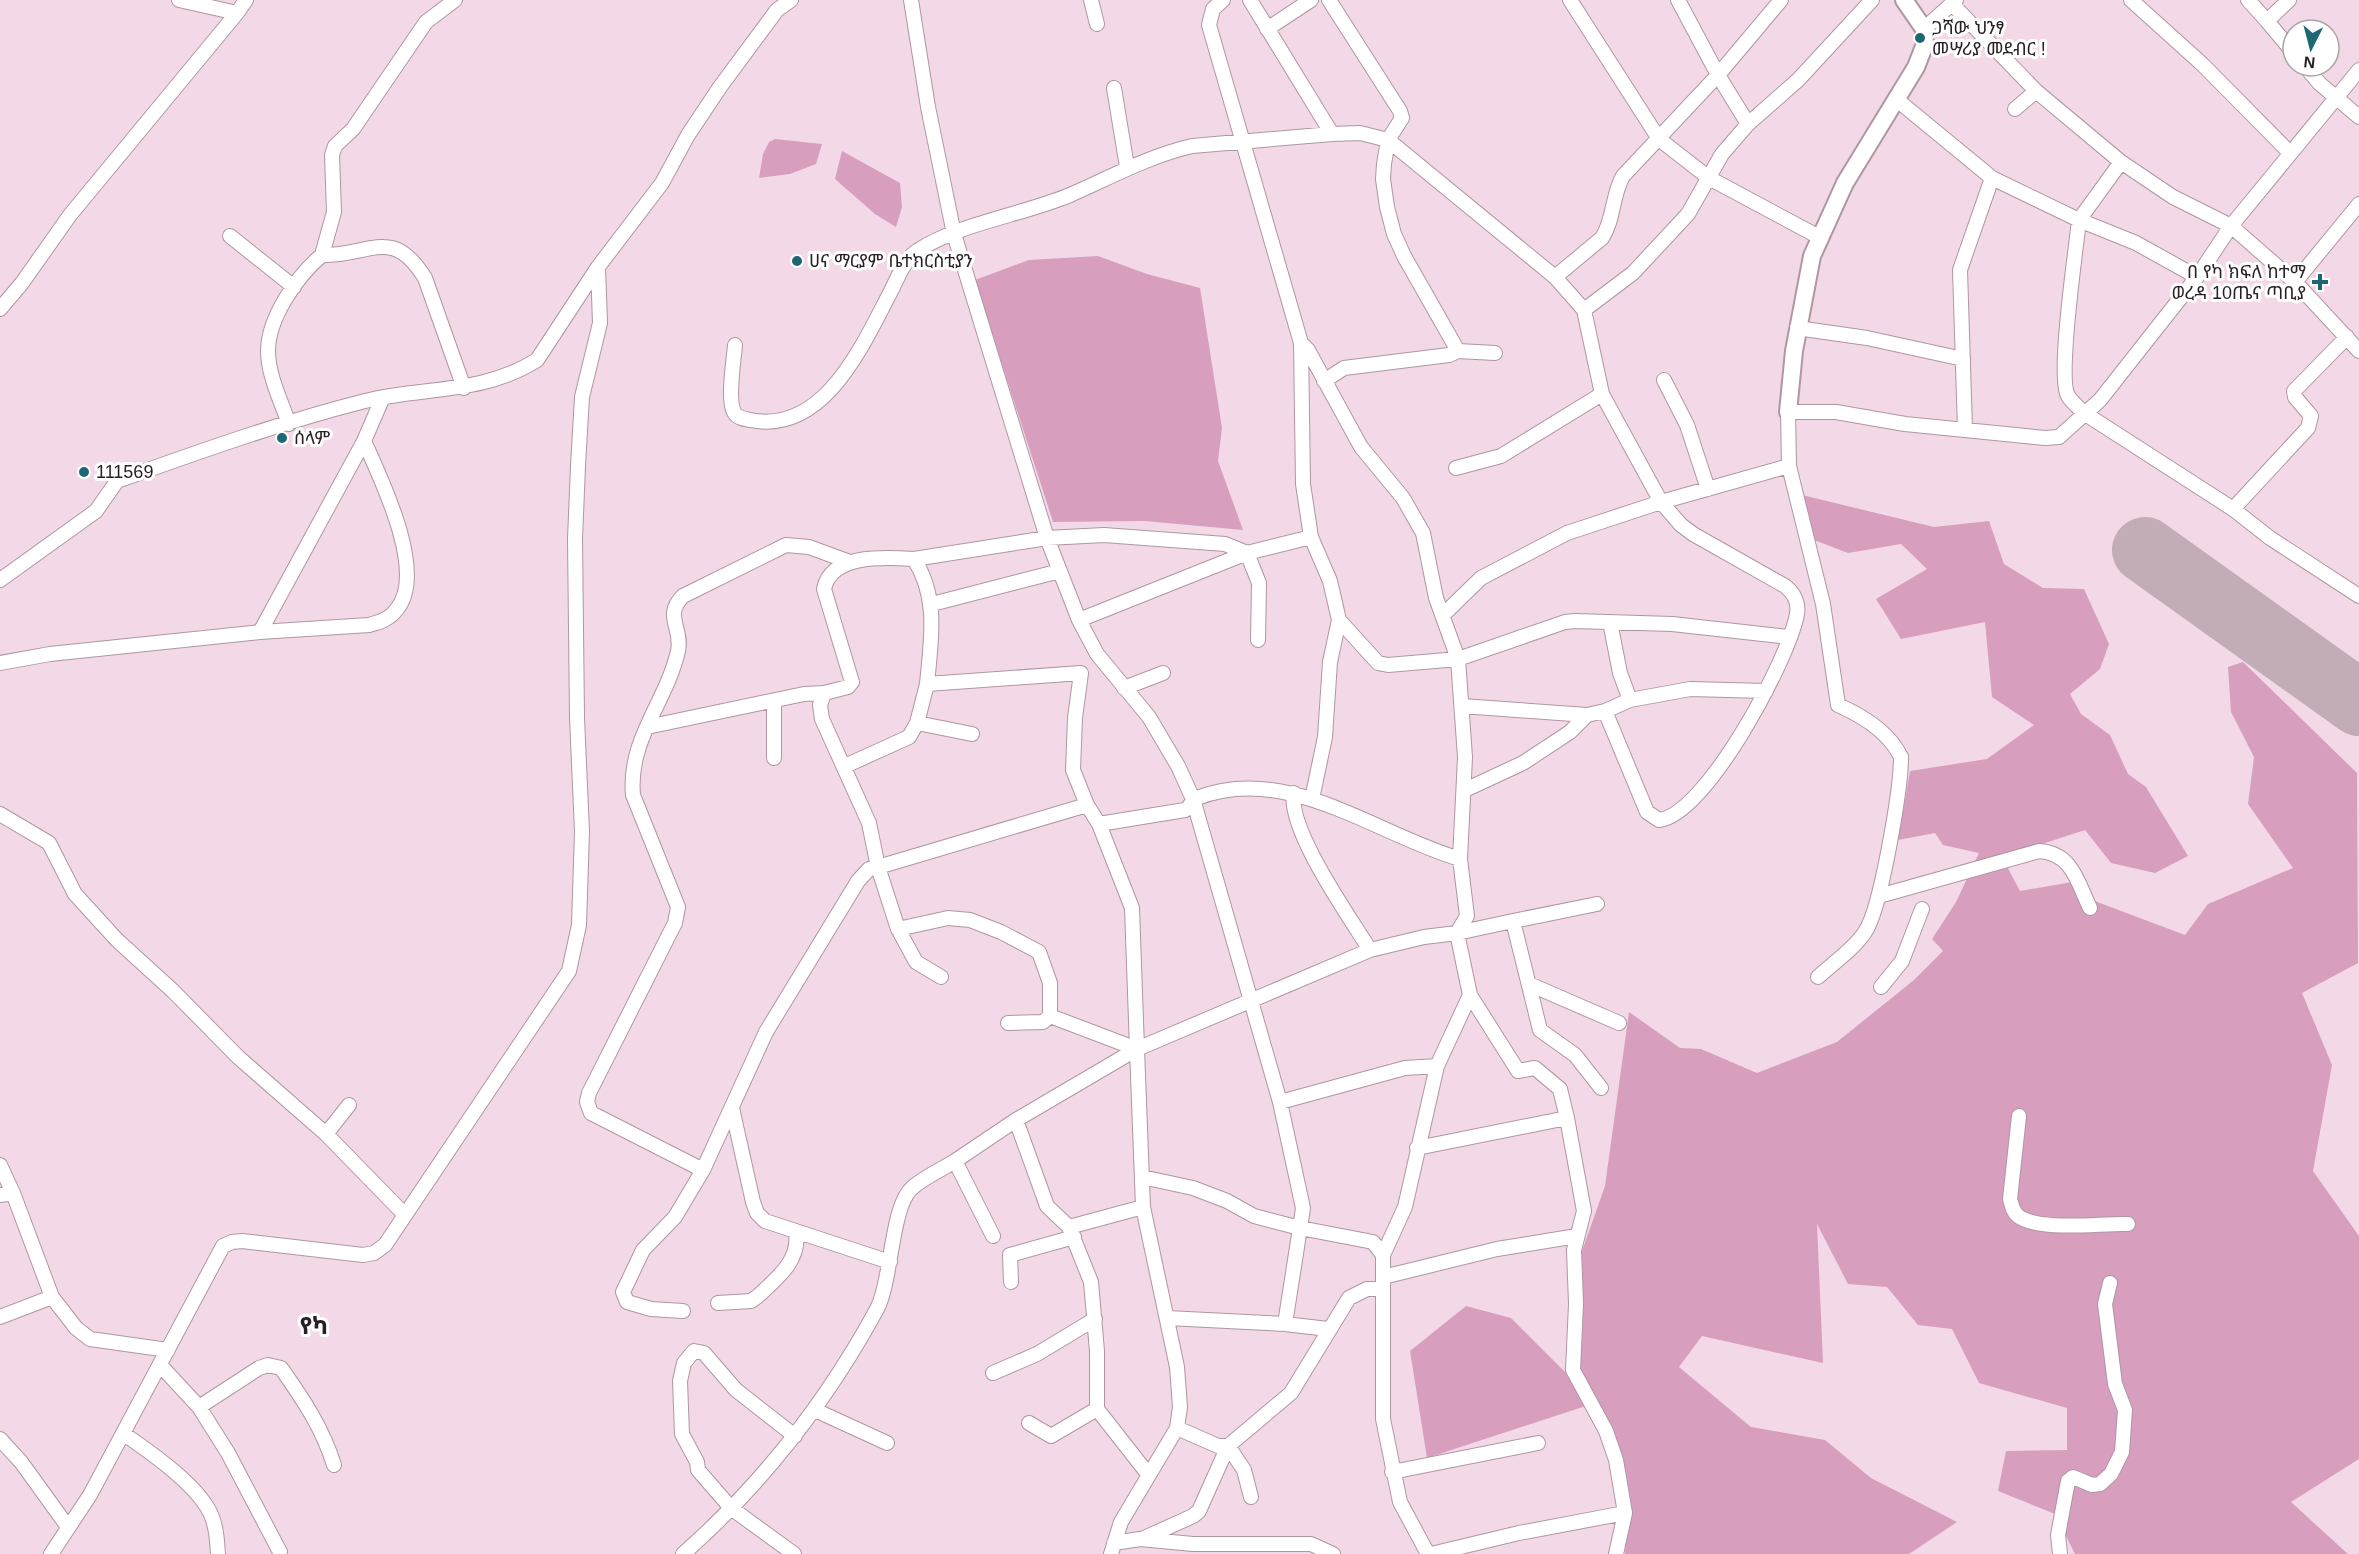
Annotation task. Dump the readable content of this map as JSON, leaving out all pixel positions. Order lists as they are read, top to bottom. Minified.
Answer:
{"districts":["የካ"],"places":{"other":["ጋሻው ህንፃ መሣሪያ መደብር !","ሀና ማርያም ቤተክርስቲያን","ሰላም","111569"],"health":["በ የካ ክፍለ ከተማ ወረዳ 10ጤና ጣቢያ"]},"north":"bottom"}
